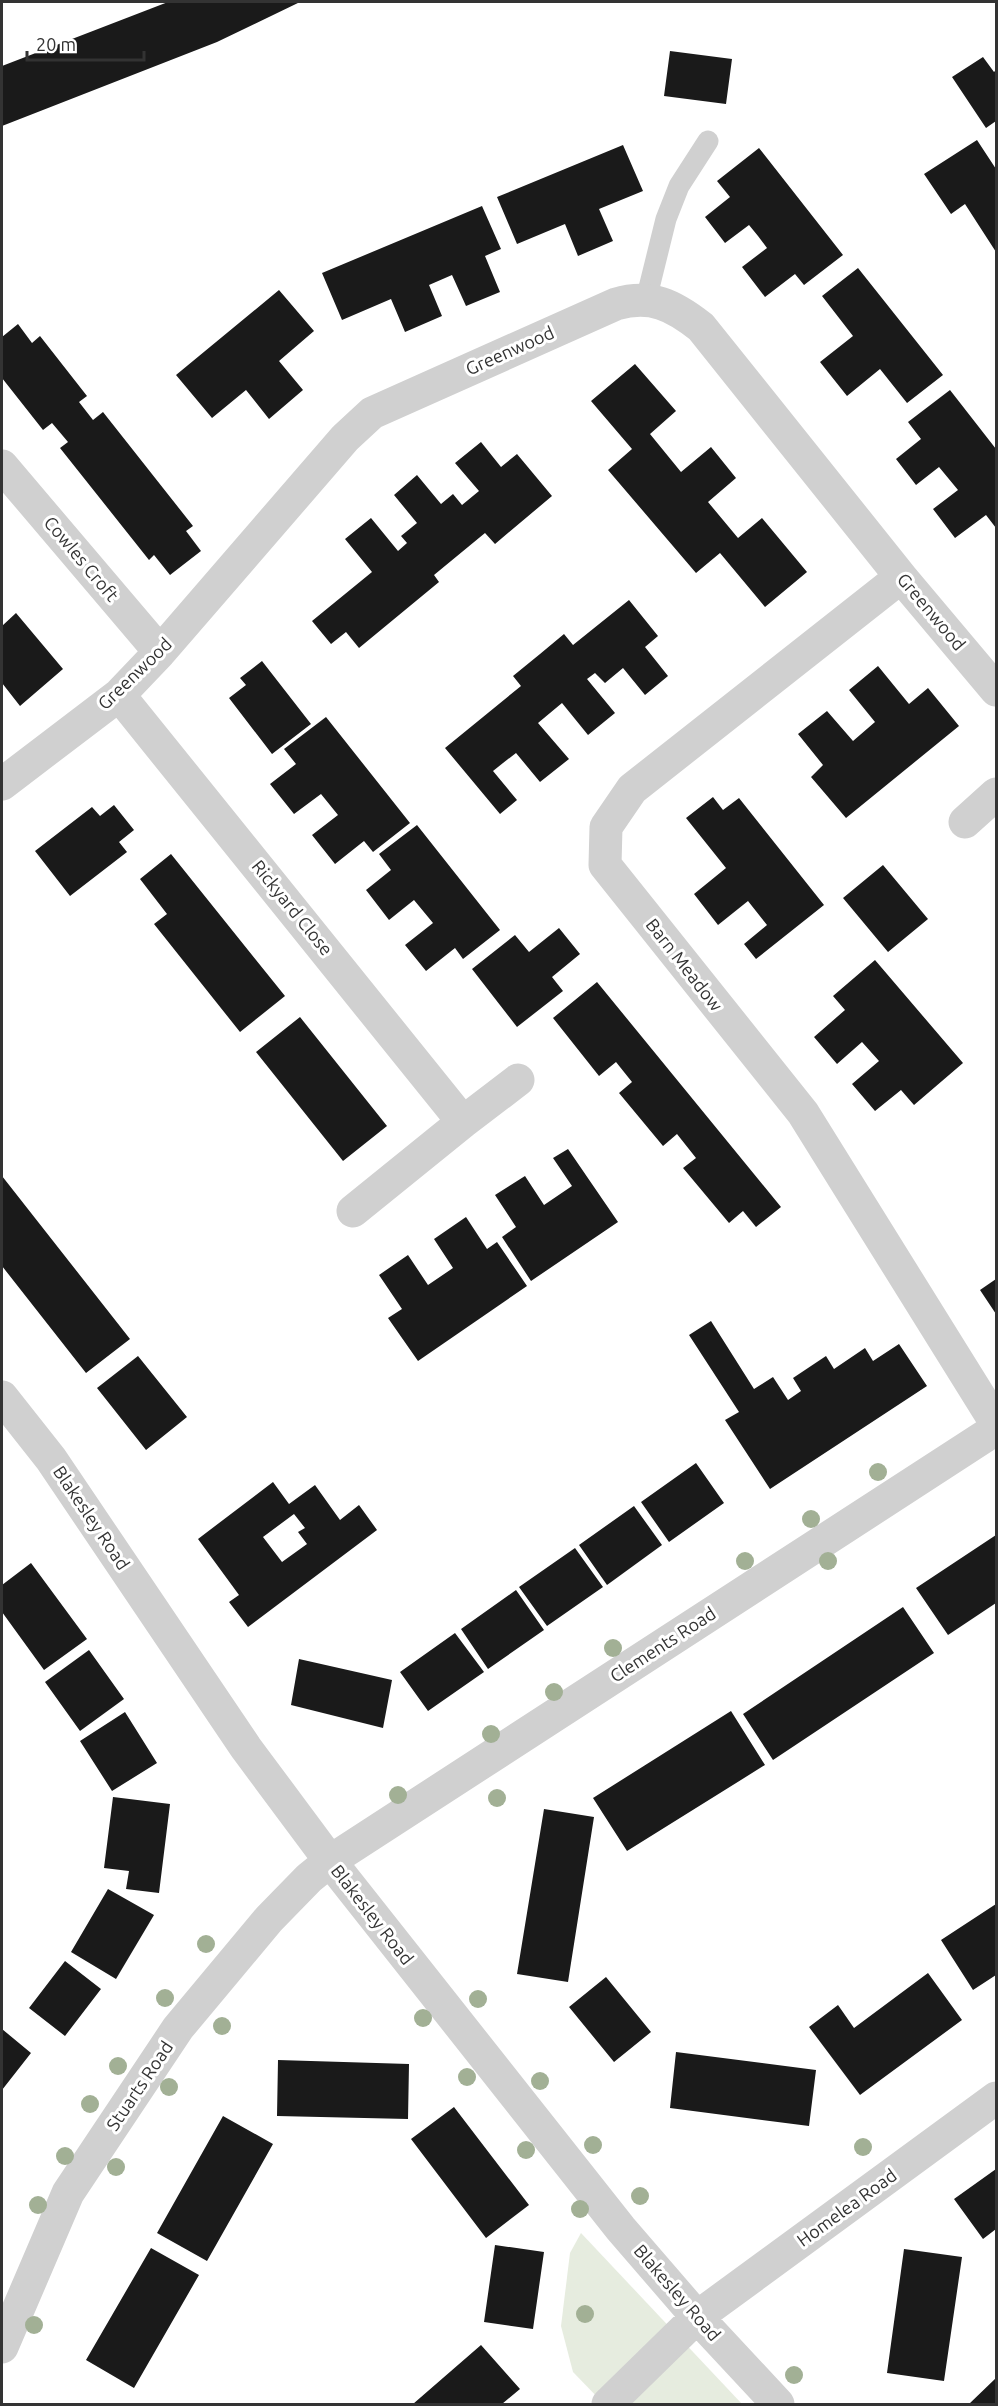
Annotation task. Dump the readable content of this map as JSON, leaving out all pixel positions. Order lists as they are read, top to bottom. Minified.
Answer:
{"streets":{"street":["Greenwood","Cowles Croft","Rickyard Close","Barn Meadow","Blakesley Road","Clements Road","Stuarts Road","Homelea Road"]},"crossings":[["Greenwood","Cowles Croft"],["Greenwood","Rickyard Close"],["Greenwood","Barn Meadow"],["Blakesley Road","Clements Road"],["Blakesley Road","Stuarts Road"],["Blakesley Road","Homelea Road"],["Clements Road","Stuarts Road"]],"scale_bar":"20 m"}
